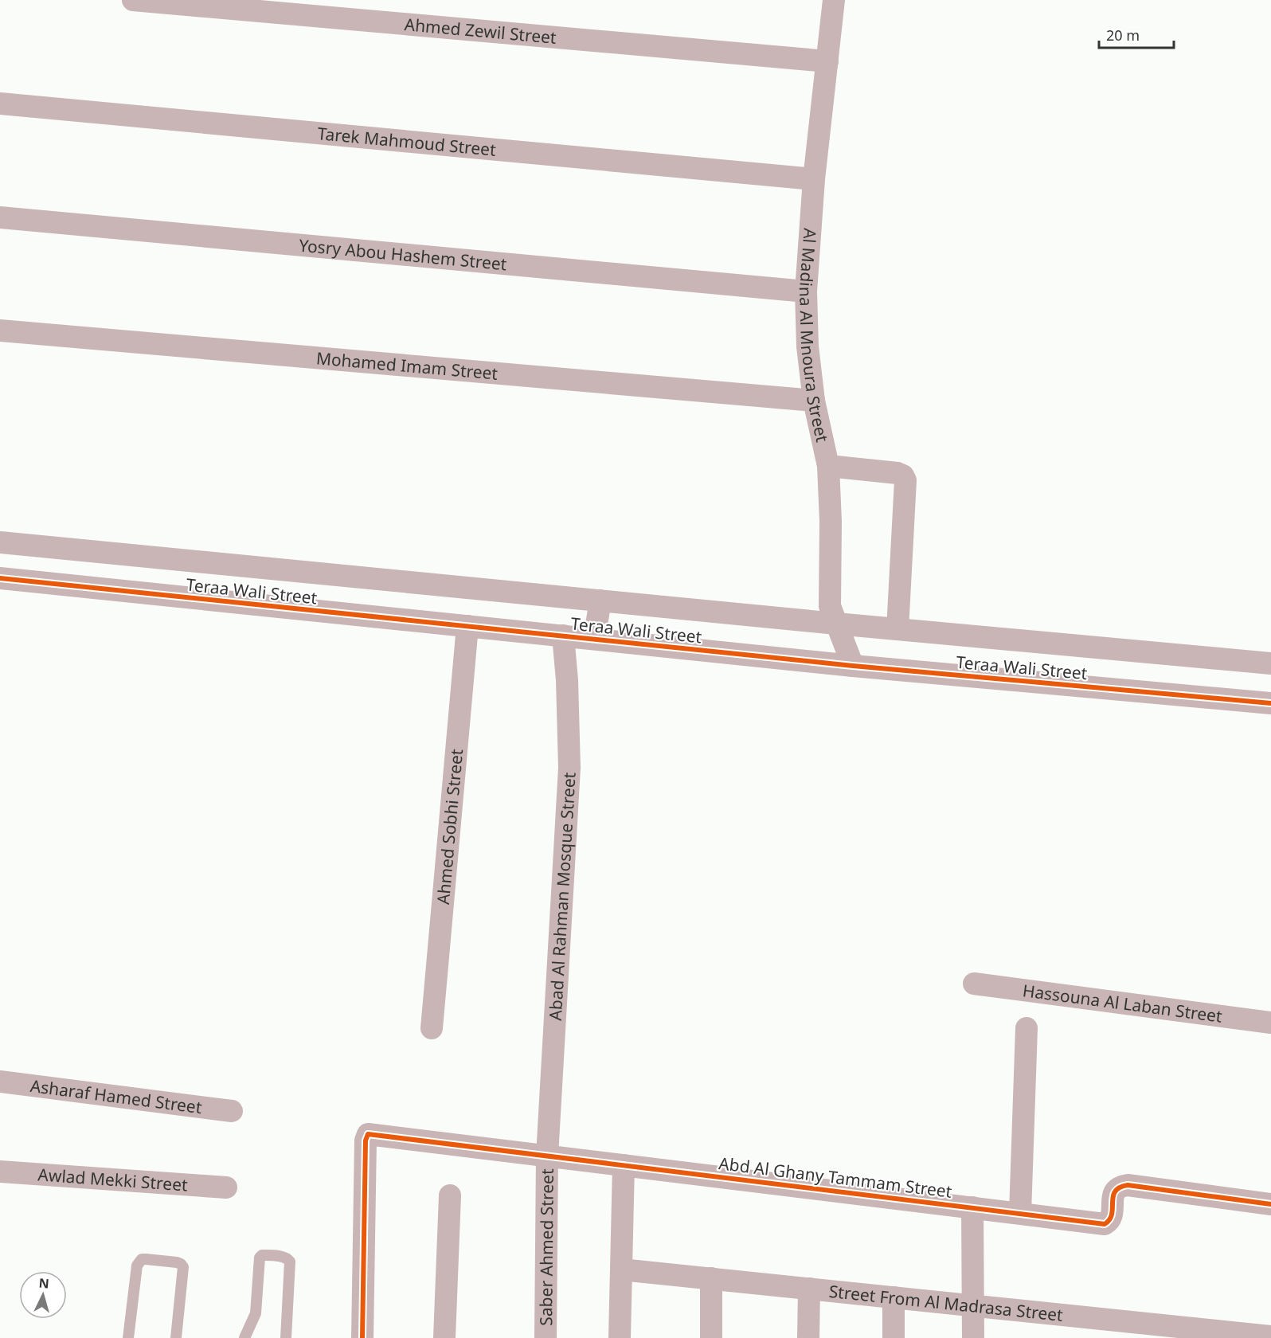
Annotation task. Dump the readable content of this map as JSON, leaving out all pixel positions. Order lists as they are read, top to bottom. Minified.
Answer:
{"streets":{"street":["Ahmed Zewil Street","Tarek Mahmoud Street","Yosry Abou Hashem Street","Al Madina Al Mnoura Street","Mohamed Imam Street","Teraa Wali Street","Ahmed Sobhi Street","Abad Al Rahman Mosque Street","Hassouna Al Laban Street","Asharaf Hamed Street","Abd Al Ghany Tammam Street","Awlad Mekki Street","Saber Ahmed Street","Street From Al Madrasa Street"]},"crossings":[["Ahmed Zewil Street","Al Madina Al Mnoura Street"],["Tarek Mahmoud Street","Al Madina Al Mnoura Street"],["Yosry Abou Hashem Street","Al Madina Al Mnoura Street"],["Al Madina Al Mnoura Street","Mohamed Imam Street"],["Al Madina Al Mnoura Street","Teraa Wali Street"],["Teraa Wali Street","Ahmed Sobhi Street"],["Teraa Wali Street","Abad Al Rahman Mosque Street"],["Abad Al Rahman Mosque Street","Abd Al Ghany Tammam Street"],["Abad Al Rahman Mosque Street","Saber Ahmed Street"],["Abd Al Ghany Tammam Street","Saber Ahmed Street"]],"scale_bar":"20 m","north":"top"}
